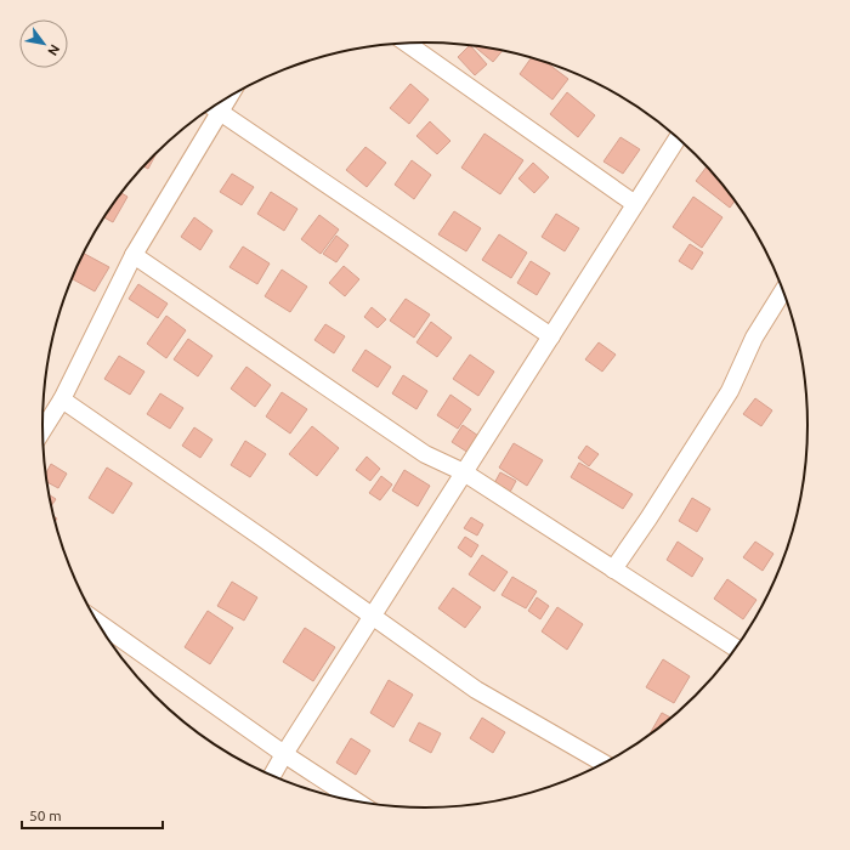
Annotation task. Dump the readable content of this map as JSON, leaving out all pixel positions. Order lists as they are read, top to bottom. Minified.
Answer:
{"scale_bar":"50 m","north":"bottom right"}
